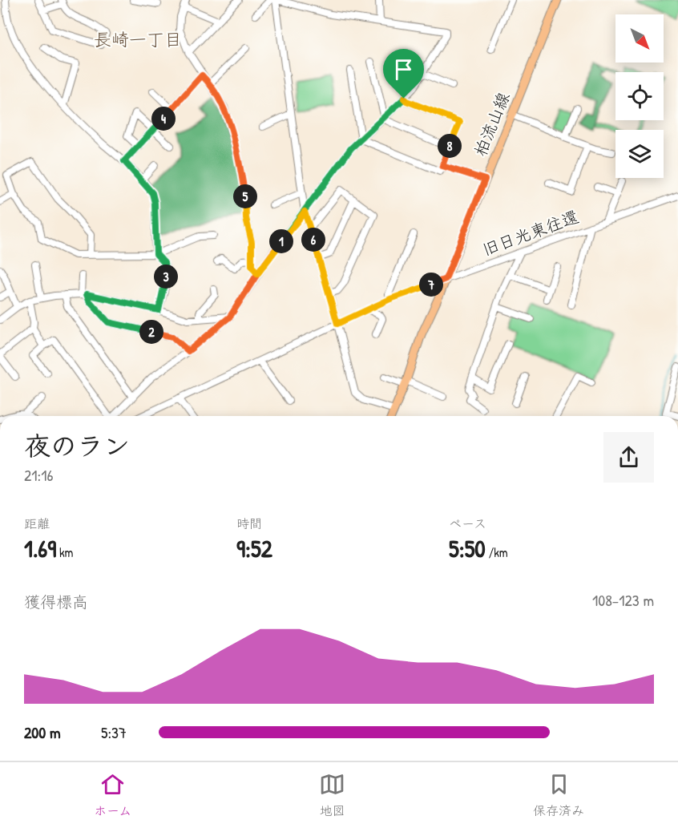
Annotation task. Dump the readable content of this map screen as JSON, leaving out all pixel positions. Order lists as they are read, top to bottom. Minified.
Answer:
{"streets":{"main road":["柏流山線"],"street":["旧日光東往還"]},"crossings":[["柏流山線","旧日光東往還"]],"districts":["長崎一丁目"],"north":"bottom right","page":{"pins":["4","8","5","6","1","3","7","2"],"heading":["夜のラン","21:16"],"stats":[["距離","1.69 km"],["時間","9:52"],["ペース","5:50 /km"]],"chart":["獲得標高","108–123 m"],"list":[{"name":"200 m","note":"5:37"}],"tabs":["ホーム","地図","保存済み"]}}
